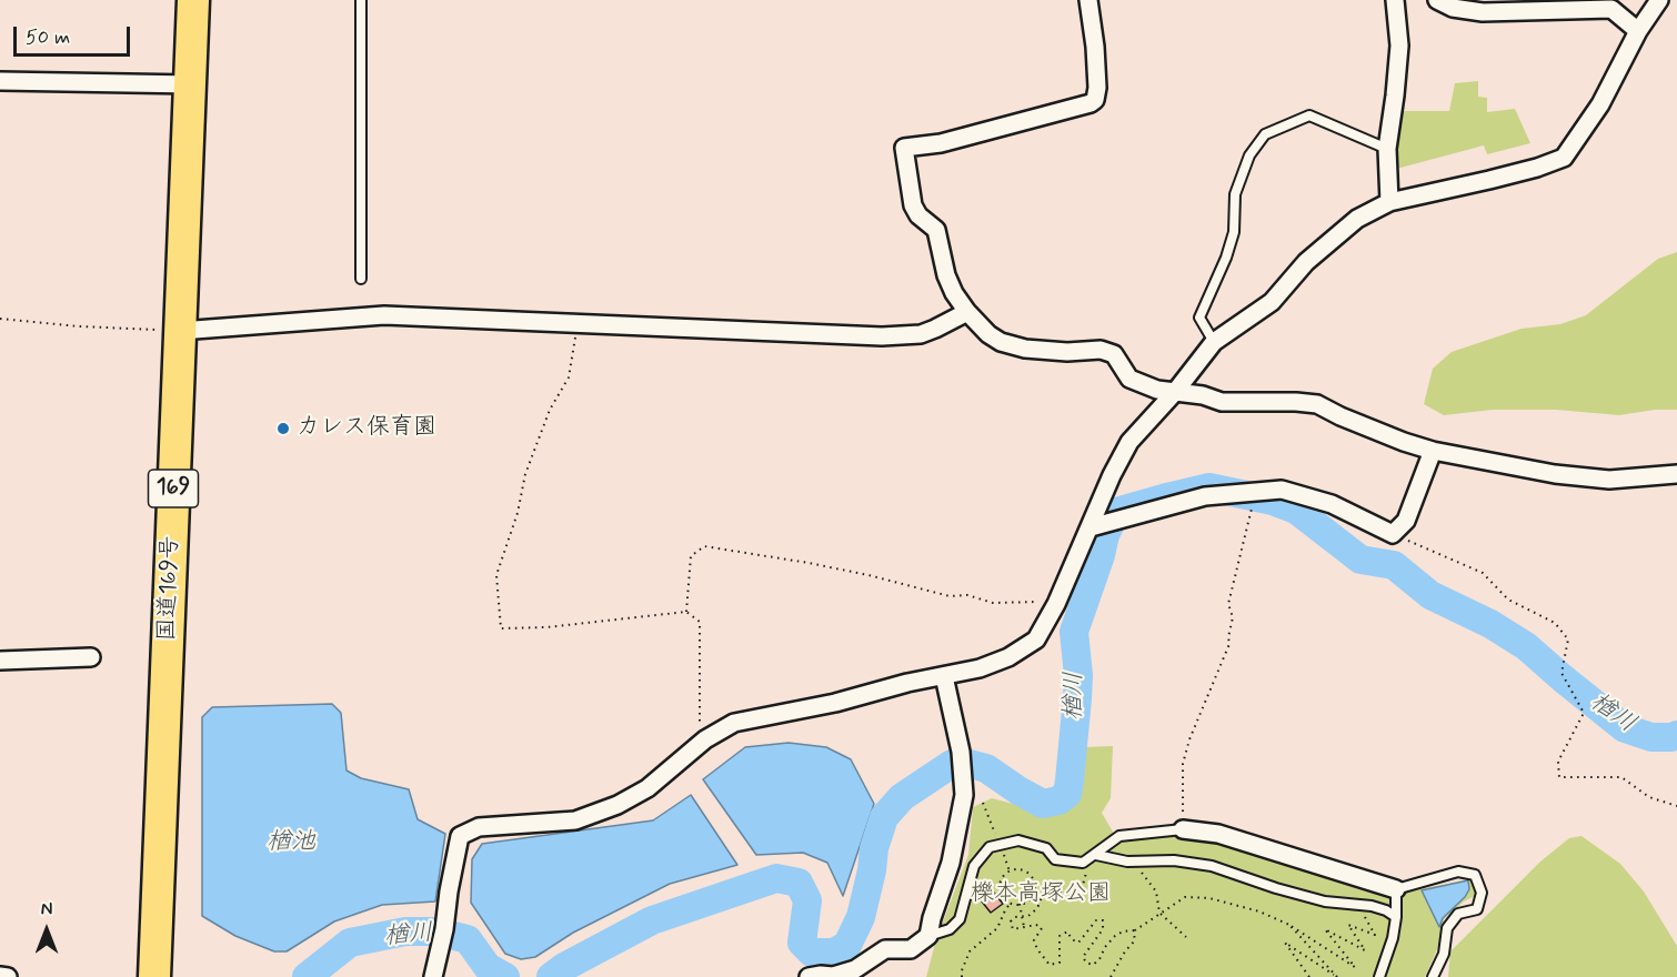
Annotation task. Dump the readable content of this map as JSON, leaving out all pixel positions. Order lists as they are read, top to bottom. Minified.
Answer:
{"streets":{"highway":["169","国道169号"]},"water":["楢川","楢池"],"parks":["櫟本高塚公園"],"places":["カレス保育園"],"scale_bar":"50 m","north":"top"}
